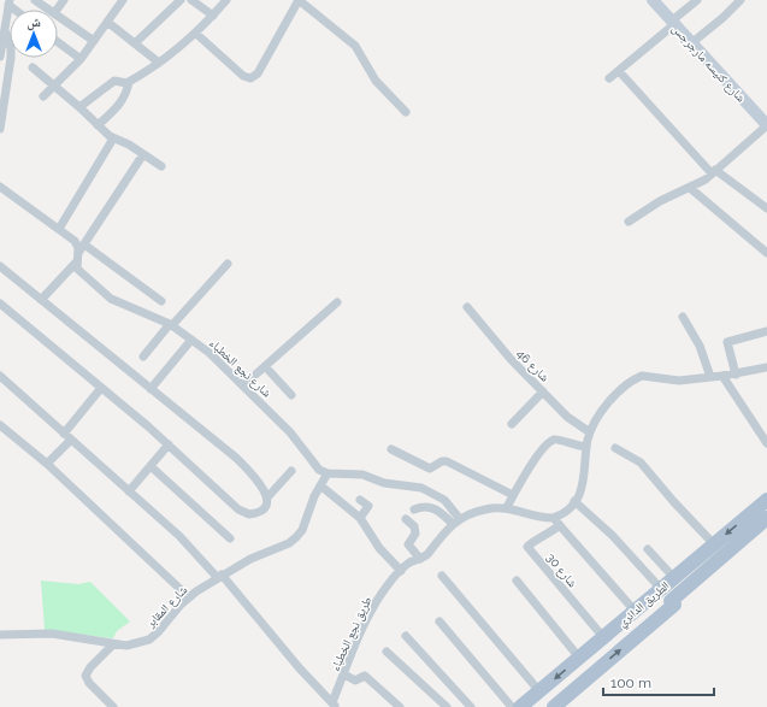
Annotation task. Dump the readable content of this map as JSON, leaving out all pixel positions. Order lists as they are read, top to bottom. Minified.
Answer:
{"streets":{"main road":["الطريق الدائري"],"street":["شارع كنيسه مارجرجس","شارع 46","شارع نجع الخطباء","شارع 30","شارع المقابر","طريق نجع الخطباء"]},"crossings":[["شارع نجع الخطباء","شارع المقابر"],["شارع 30","الطريق الدائري"]],"scale_bar":"100 m","north":"top"}
